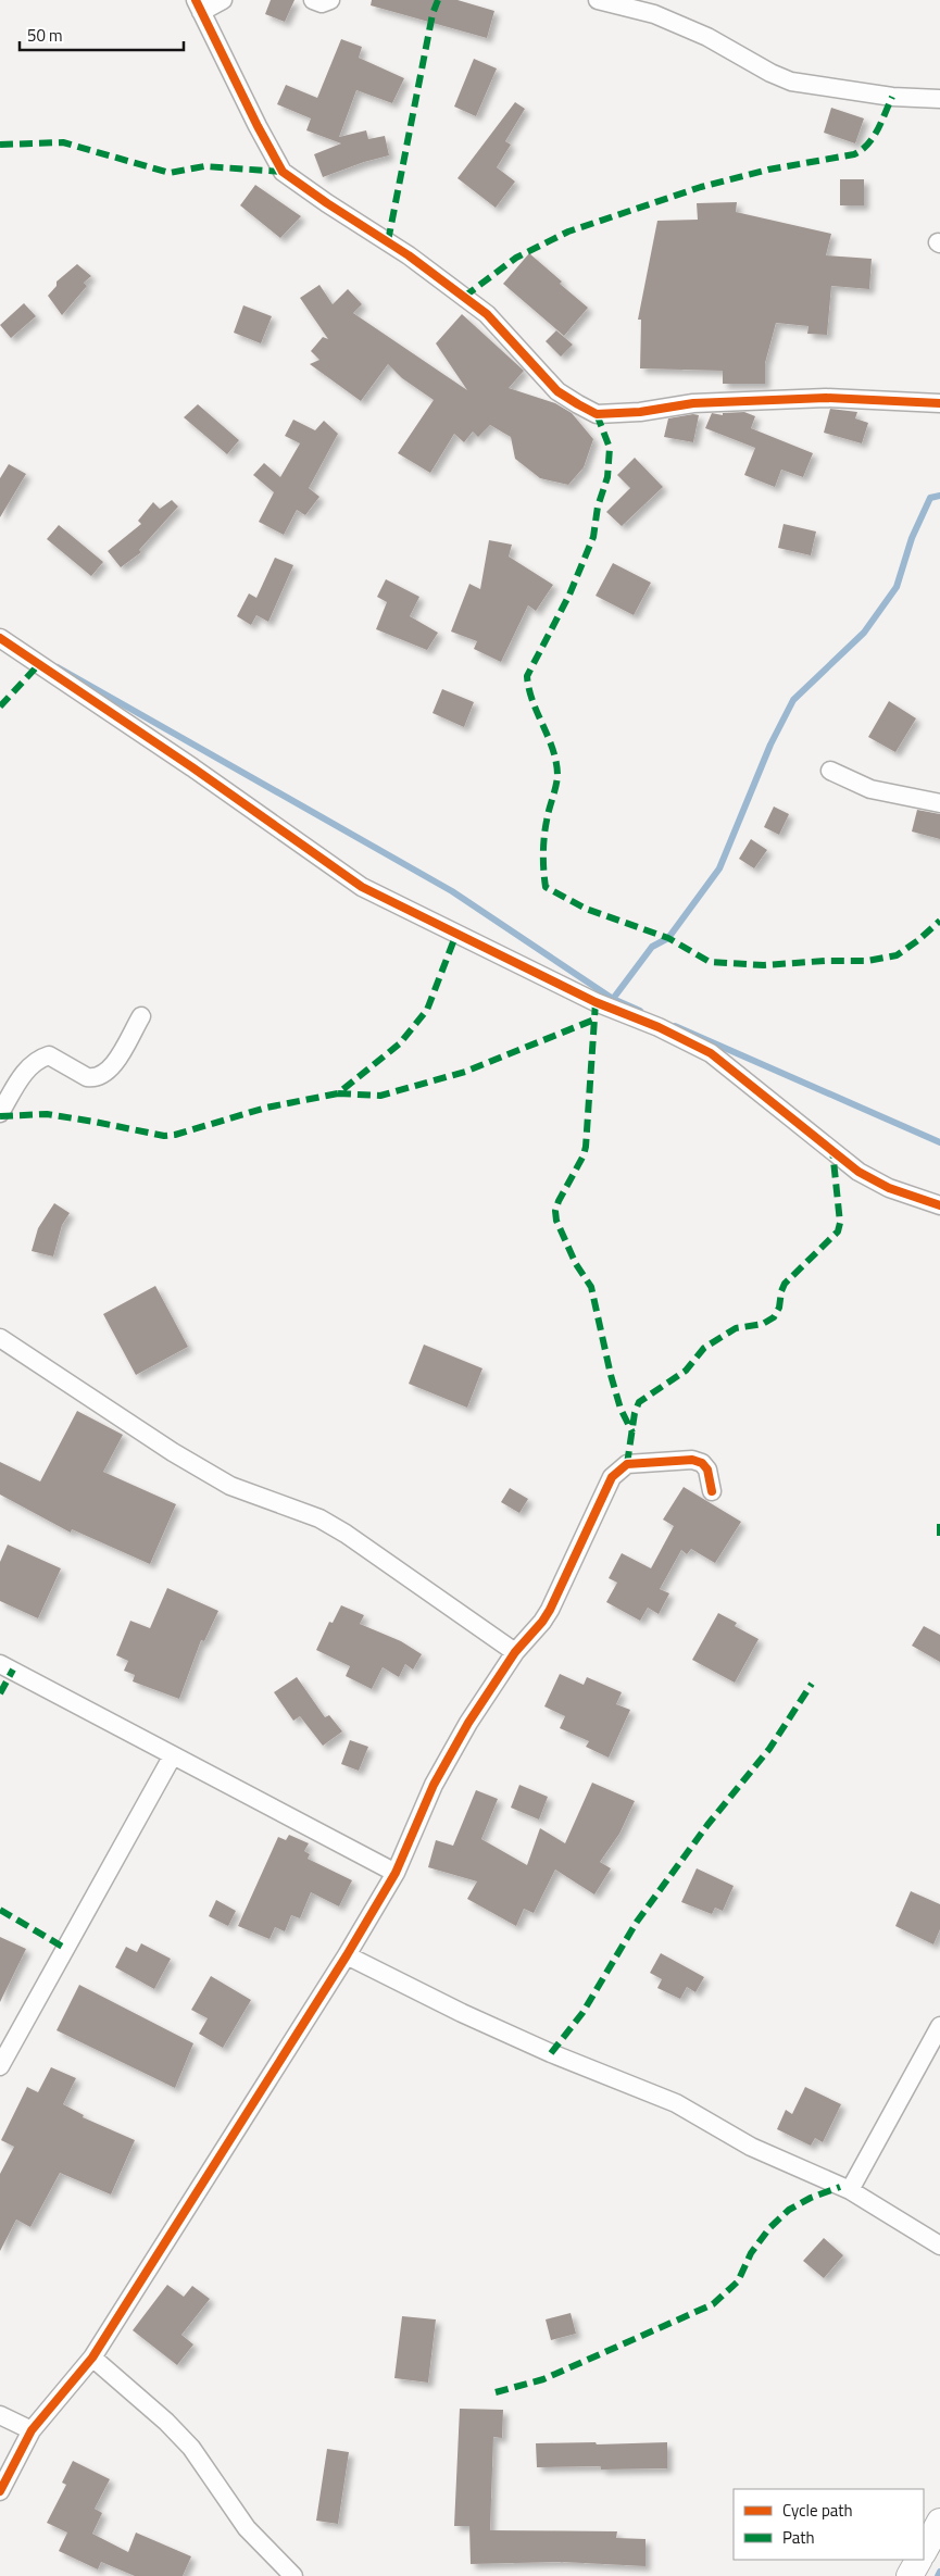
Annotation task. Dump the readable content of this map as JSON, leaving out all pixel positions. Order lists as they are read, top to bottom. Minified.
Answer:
{"legend":["Cycle path","Path"],"scale_bar":"50 m"}
